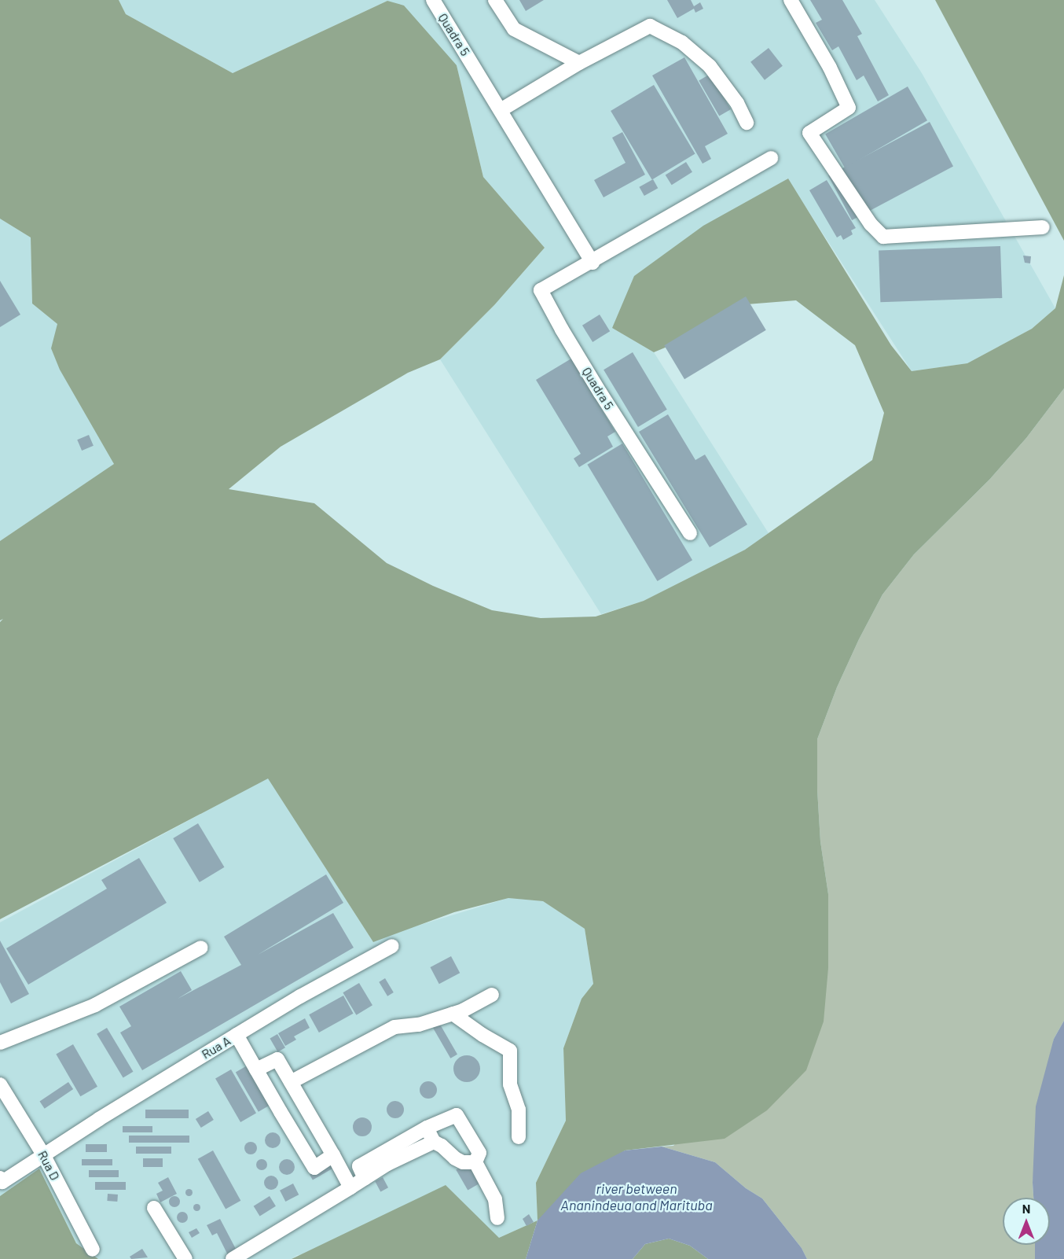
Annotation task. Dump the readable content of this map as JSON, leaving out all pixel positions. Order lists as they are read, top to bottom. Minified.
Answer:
{"streets":{"street":["Quadra 5","Rua A","Rua D"]},"crossings":[["Rua A","Rua D"]],"water":["river between Ananindeua and Marituba"],"north":"top"}
